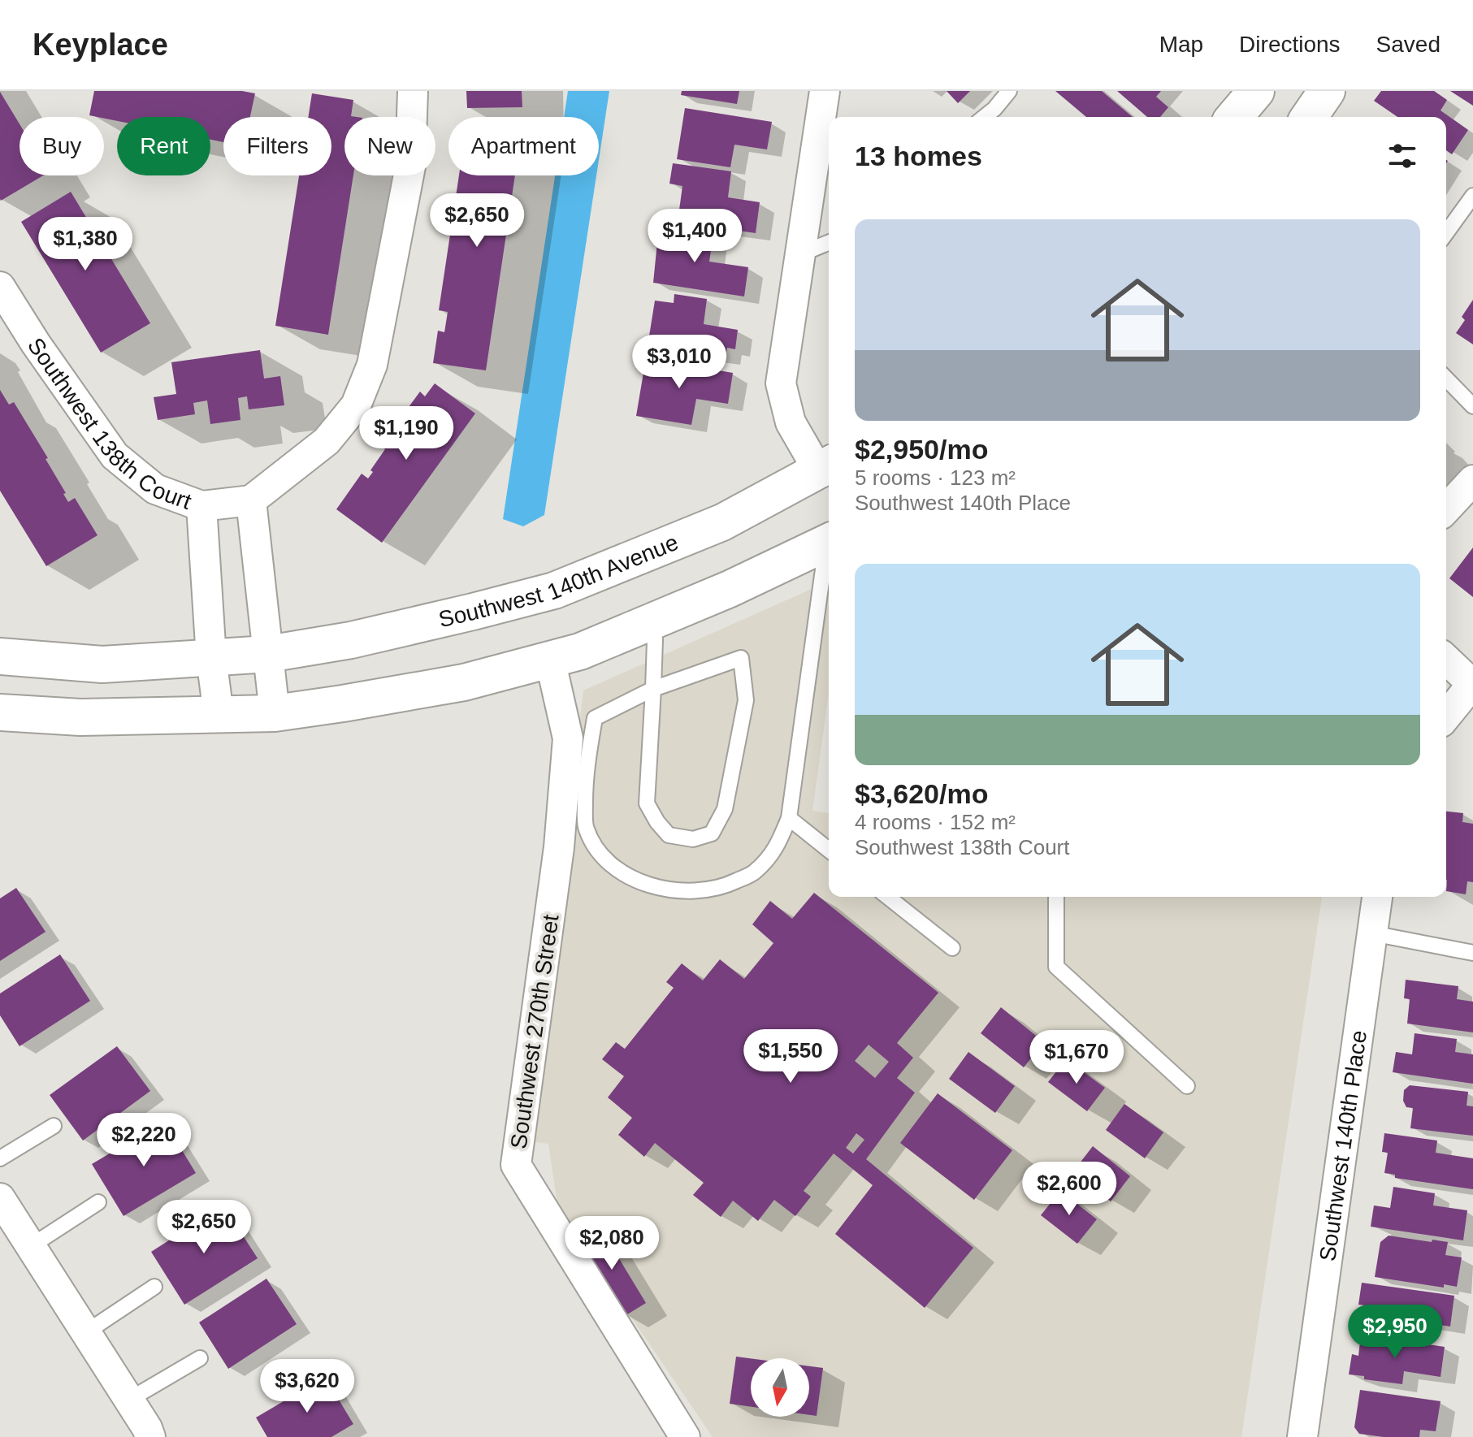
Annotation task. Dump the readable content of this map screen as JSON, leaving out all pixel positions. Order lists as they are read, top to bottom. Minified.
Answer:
{"streets":{"street":["Southwest 138th Court","Southwest 140th Avenue","Southwest 270th Street","Southwest 140th Place"]},"north":"bottom","page":{"header":"Keyplace","nav":["Map","Directions","Saved"],"chip":["Buy","Rent","Filters","New","Apartment"],"heading":"13 homes","price":["$2,650","$1,400","$1,380","$3,010","$1,190","$1,550","$1,670","$2,220","$2,600","$2,650","$2,080","$2,950","$3,620"],"list":[{"name":"$2,950/mo","note":"5 rooms · 123 m² · Southwest 140th Place"},{"name":"$3,620/mo","note":"4 rooms · 152 m² · Southwest 138th Court"}]}}
